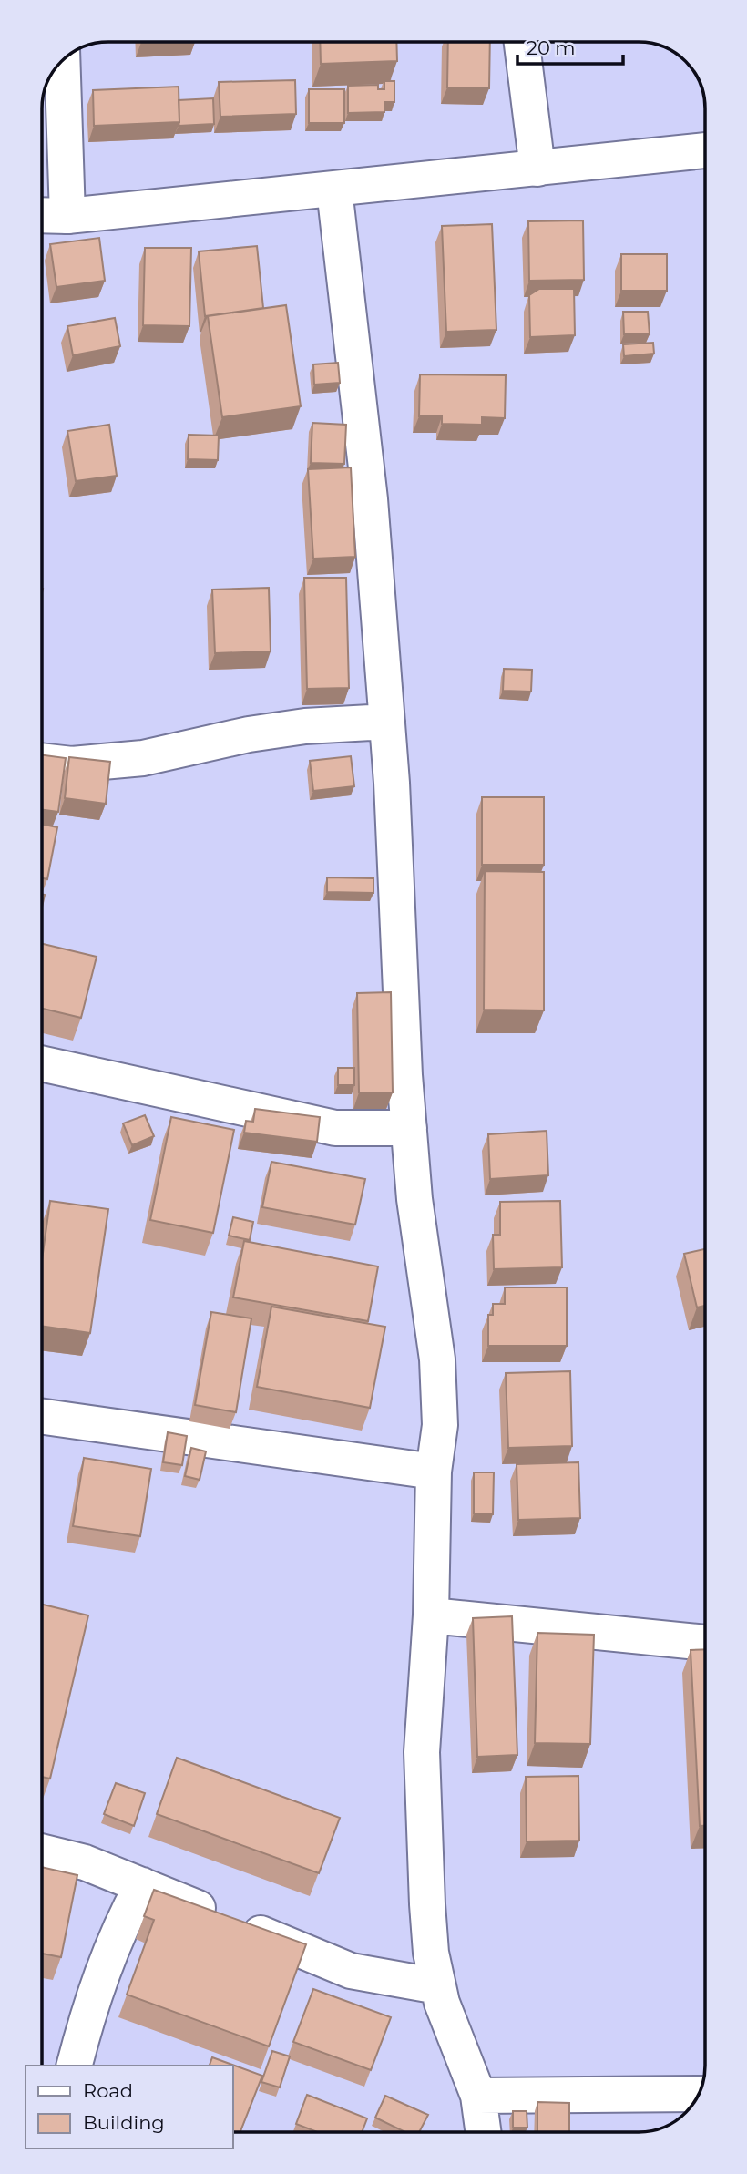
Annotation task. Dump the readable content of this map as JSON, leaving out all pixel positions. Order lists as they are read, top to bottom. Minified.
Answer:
{"legend":["Road","Building"],"scale_bar":"20 m"}
